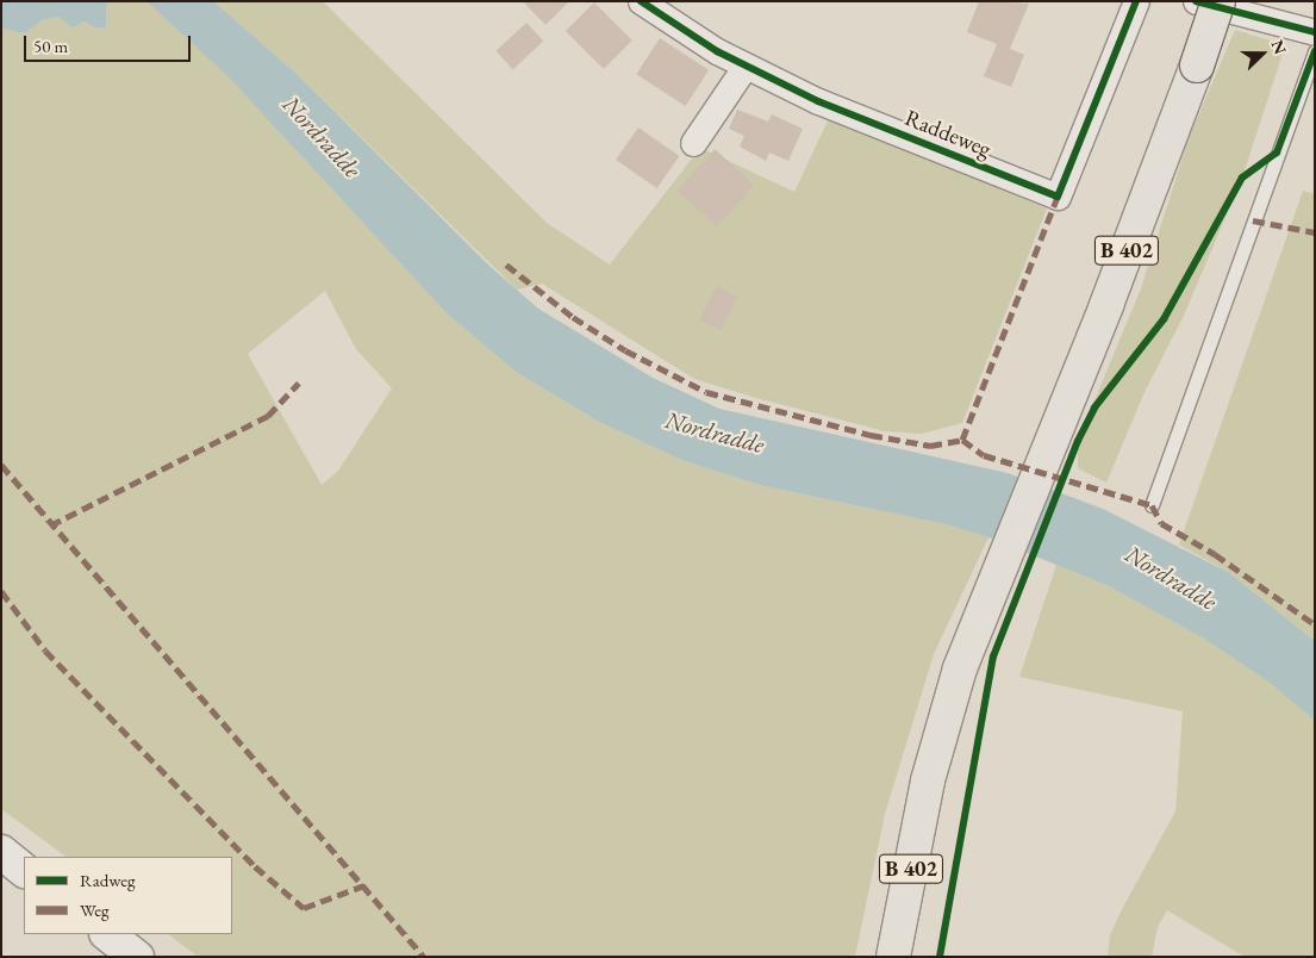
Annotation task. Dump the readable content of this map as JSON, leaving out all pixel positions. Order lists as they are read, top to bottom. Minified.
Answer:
{"streets":{"main road":["B 402"],"street":["Raddeweg"]},"water":["Nordradde"],"legend":["Radweg","Weg"],"scale_bar":"50 m","north":"right"}
